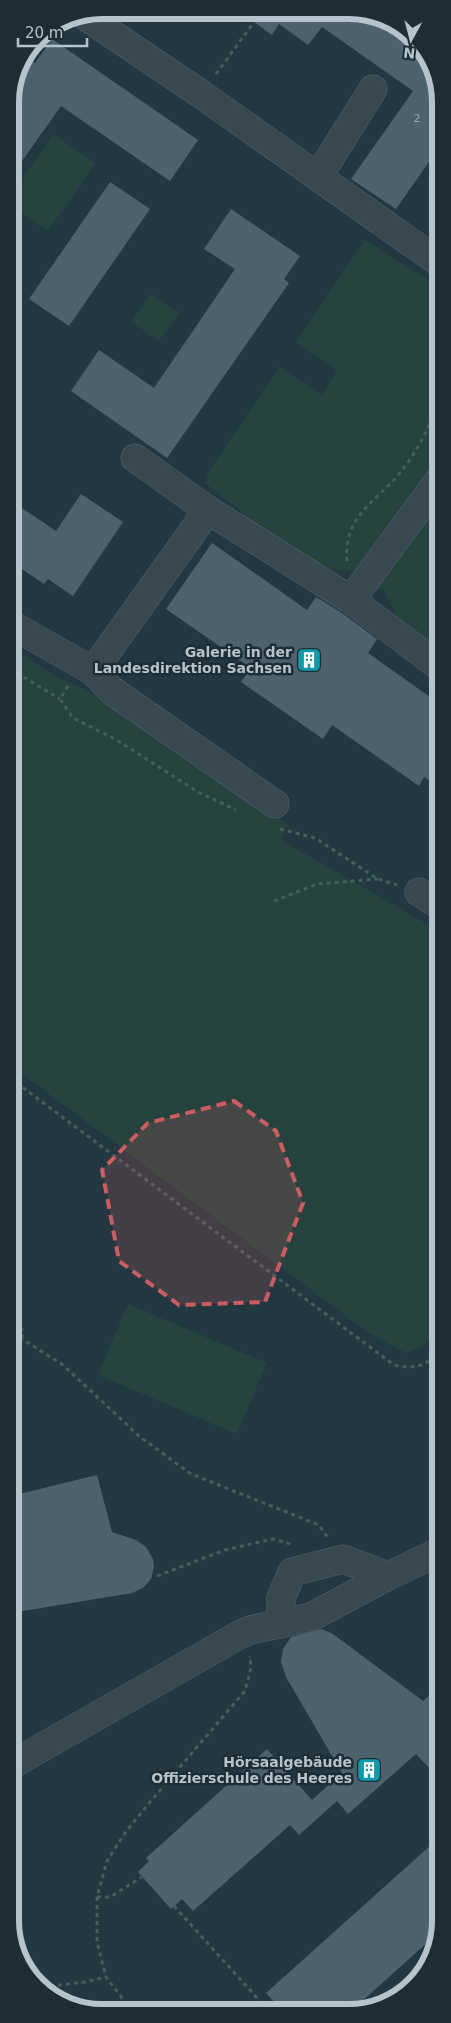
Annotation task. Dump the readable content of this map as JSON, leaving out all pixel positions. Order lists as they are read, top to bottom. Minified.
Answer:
{"places":{"building":["Galerie in der Landesdirektion Sachsen","Hörsaalgebäude Offizierschule des Heeres"]},"house_numbers":["2"],"scale_bar":"20 m","north":"bottom"}
